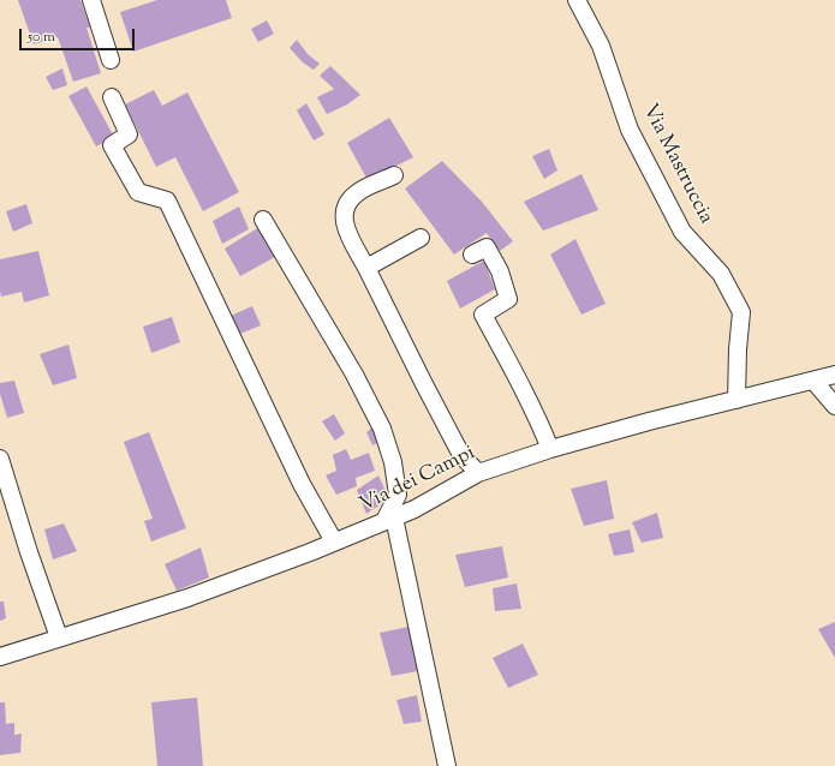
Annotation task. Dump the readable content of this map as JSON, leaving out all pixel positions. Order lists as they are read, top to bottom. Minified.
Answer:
{"streets":{"street":["Via Mastruccia","Via dei Campi"]},"crossings":[["Via Mastruccia","Via dei Campi"]],"scale_bar":"50 m"}
